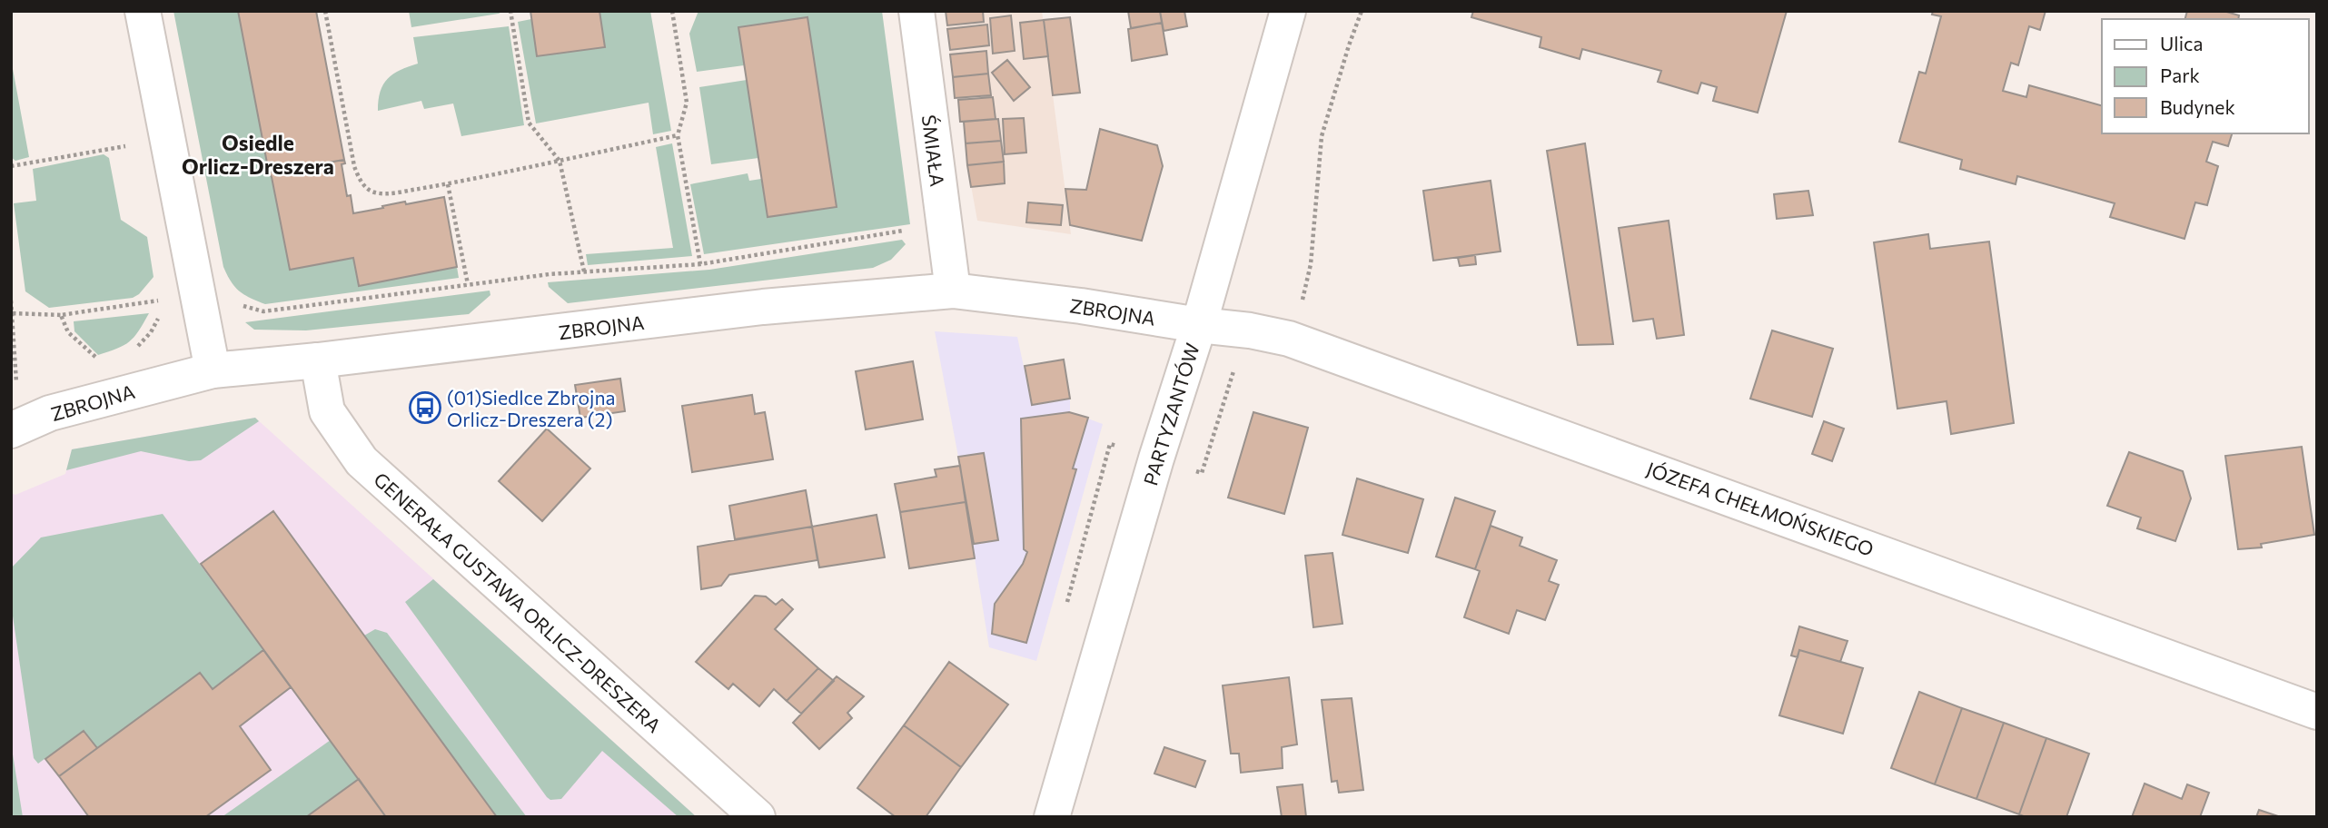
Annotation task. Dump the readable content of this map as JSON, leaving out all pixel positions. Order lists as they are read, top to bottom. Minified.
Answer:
{"streets":{"street":["ŚMIAŁA","ZBROJNA","PARTYZANTÓW","JÓZEFA CHEŁMOŃSKIEGO","GENERAŁA GUSTAWA ORLICZ-DRESZERA"]},"crossings":[["ŚMIAŁA","ZBROJNA"],["ZBROJNA","PARTYZANTÓW"],["ZBROJNA","JÓZEFA CHEŁMOŃSKIEGO"],["ZBROJNA","GENERAŁA GUSTAWA ORLICZ-DRESZERA"],["PARTYZANTÓW","JÓZEFA CHEŁMOŃSKIEGO"]],"districts":["Osiedle Orlicz-Dreszera"],"places":{"bus stop":["(01)Siedlce Zbrojna Orlicz-Dreszera (2)"]},"legend":["Ulica","Park","Budynek"]}
